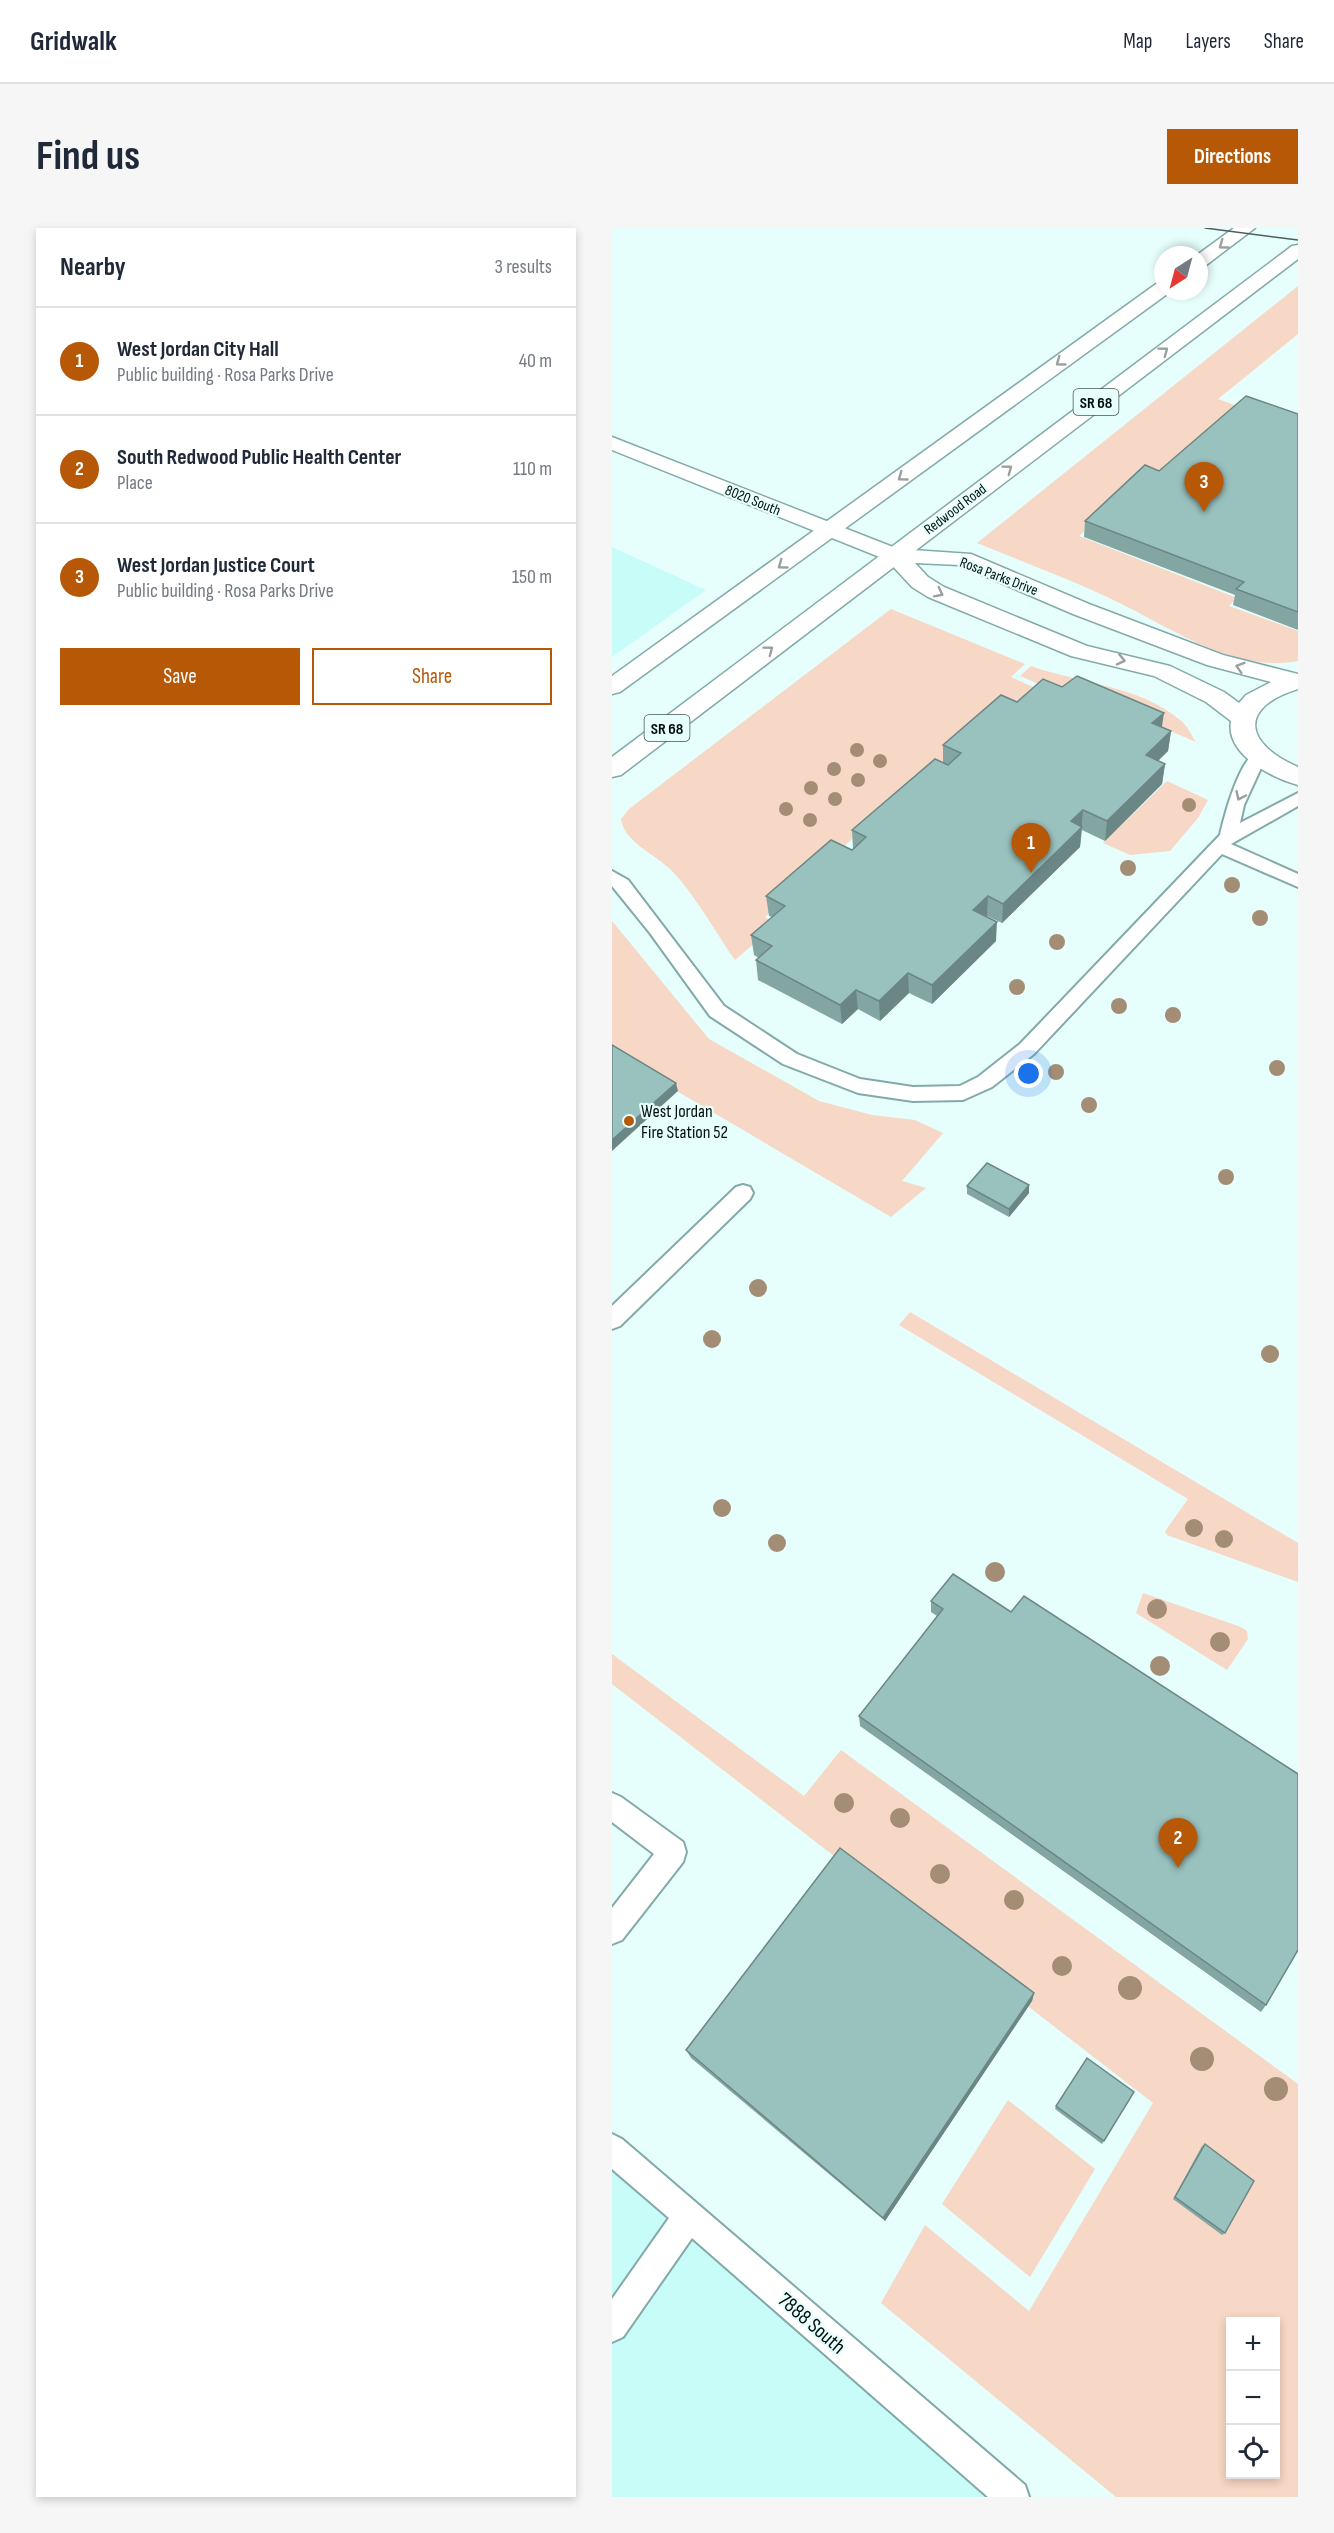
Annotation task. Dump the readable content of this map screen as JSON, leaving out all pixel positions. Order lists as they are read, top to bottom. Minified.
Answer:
{"streets":{"main road":["SR 68","8020 South","Redwood Road","Rosa Parks Drive"],"lane":["7888 South"]},"crossings":[["8020 South","Redwood Road"],["8020 South","Rosa Parks Drive"],["Redwood Road","Rosa Parks Drive"]],"places":["West Jordan Fire Station 52"],"north":"bottom left","page":{"header":"Gridwalk","nav":["Map","Layers","Share"],"buttons":["Directions",["Save","Share"]],"title":"Find us","heading":["Nearby","3 results"],"list":[{"mark":"1","name":"West Jordan City Hall","note":"Public building · Rosa Parks Drive","value":"40 m"},{"mark":"2","name":"South Redwood Public Health Center","note":"Place","value":"110 m"},{"mark":"3","name":"West Jordan Justice Court","note":"Public building · Rosa Parks Drive","value":"150 m"}],"pins":["3","1","2"],"map_buttons":["+","−"]}}
